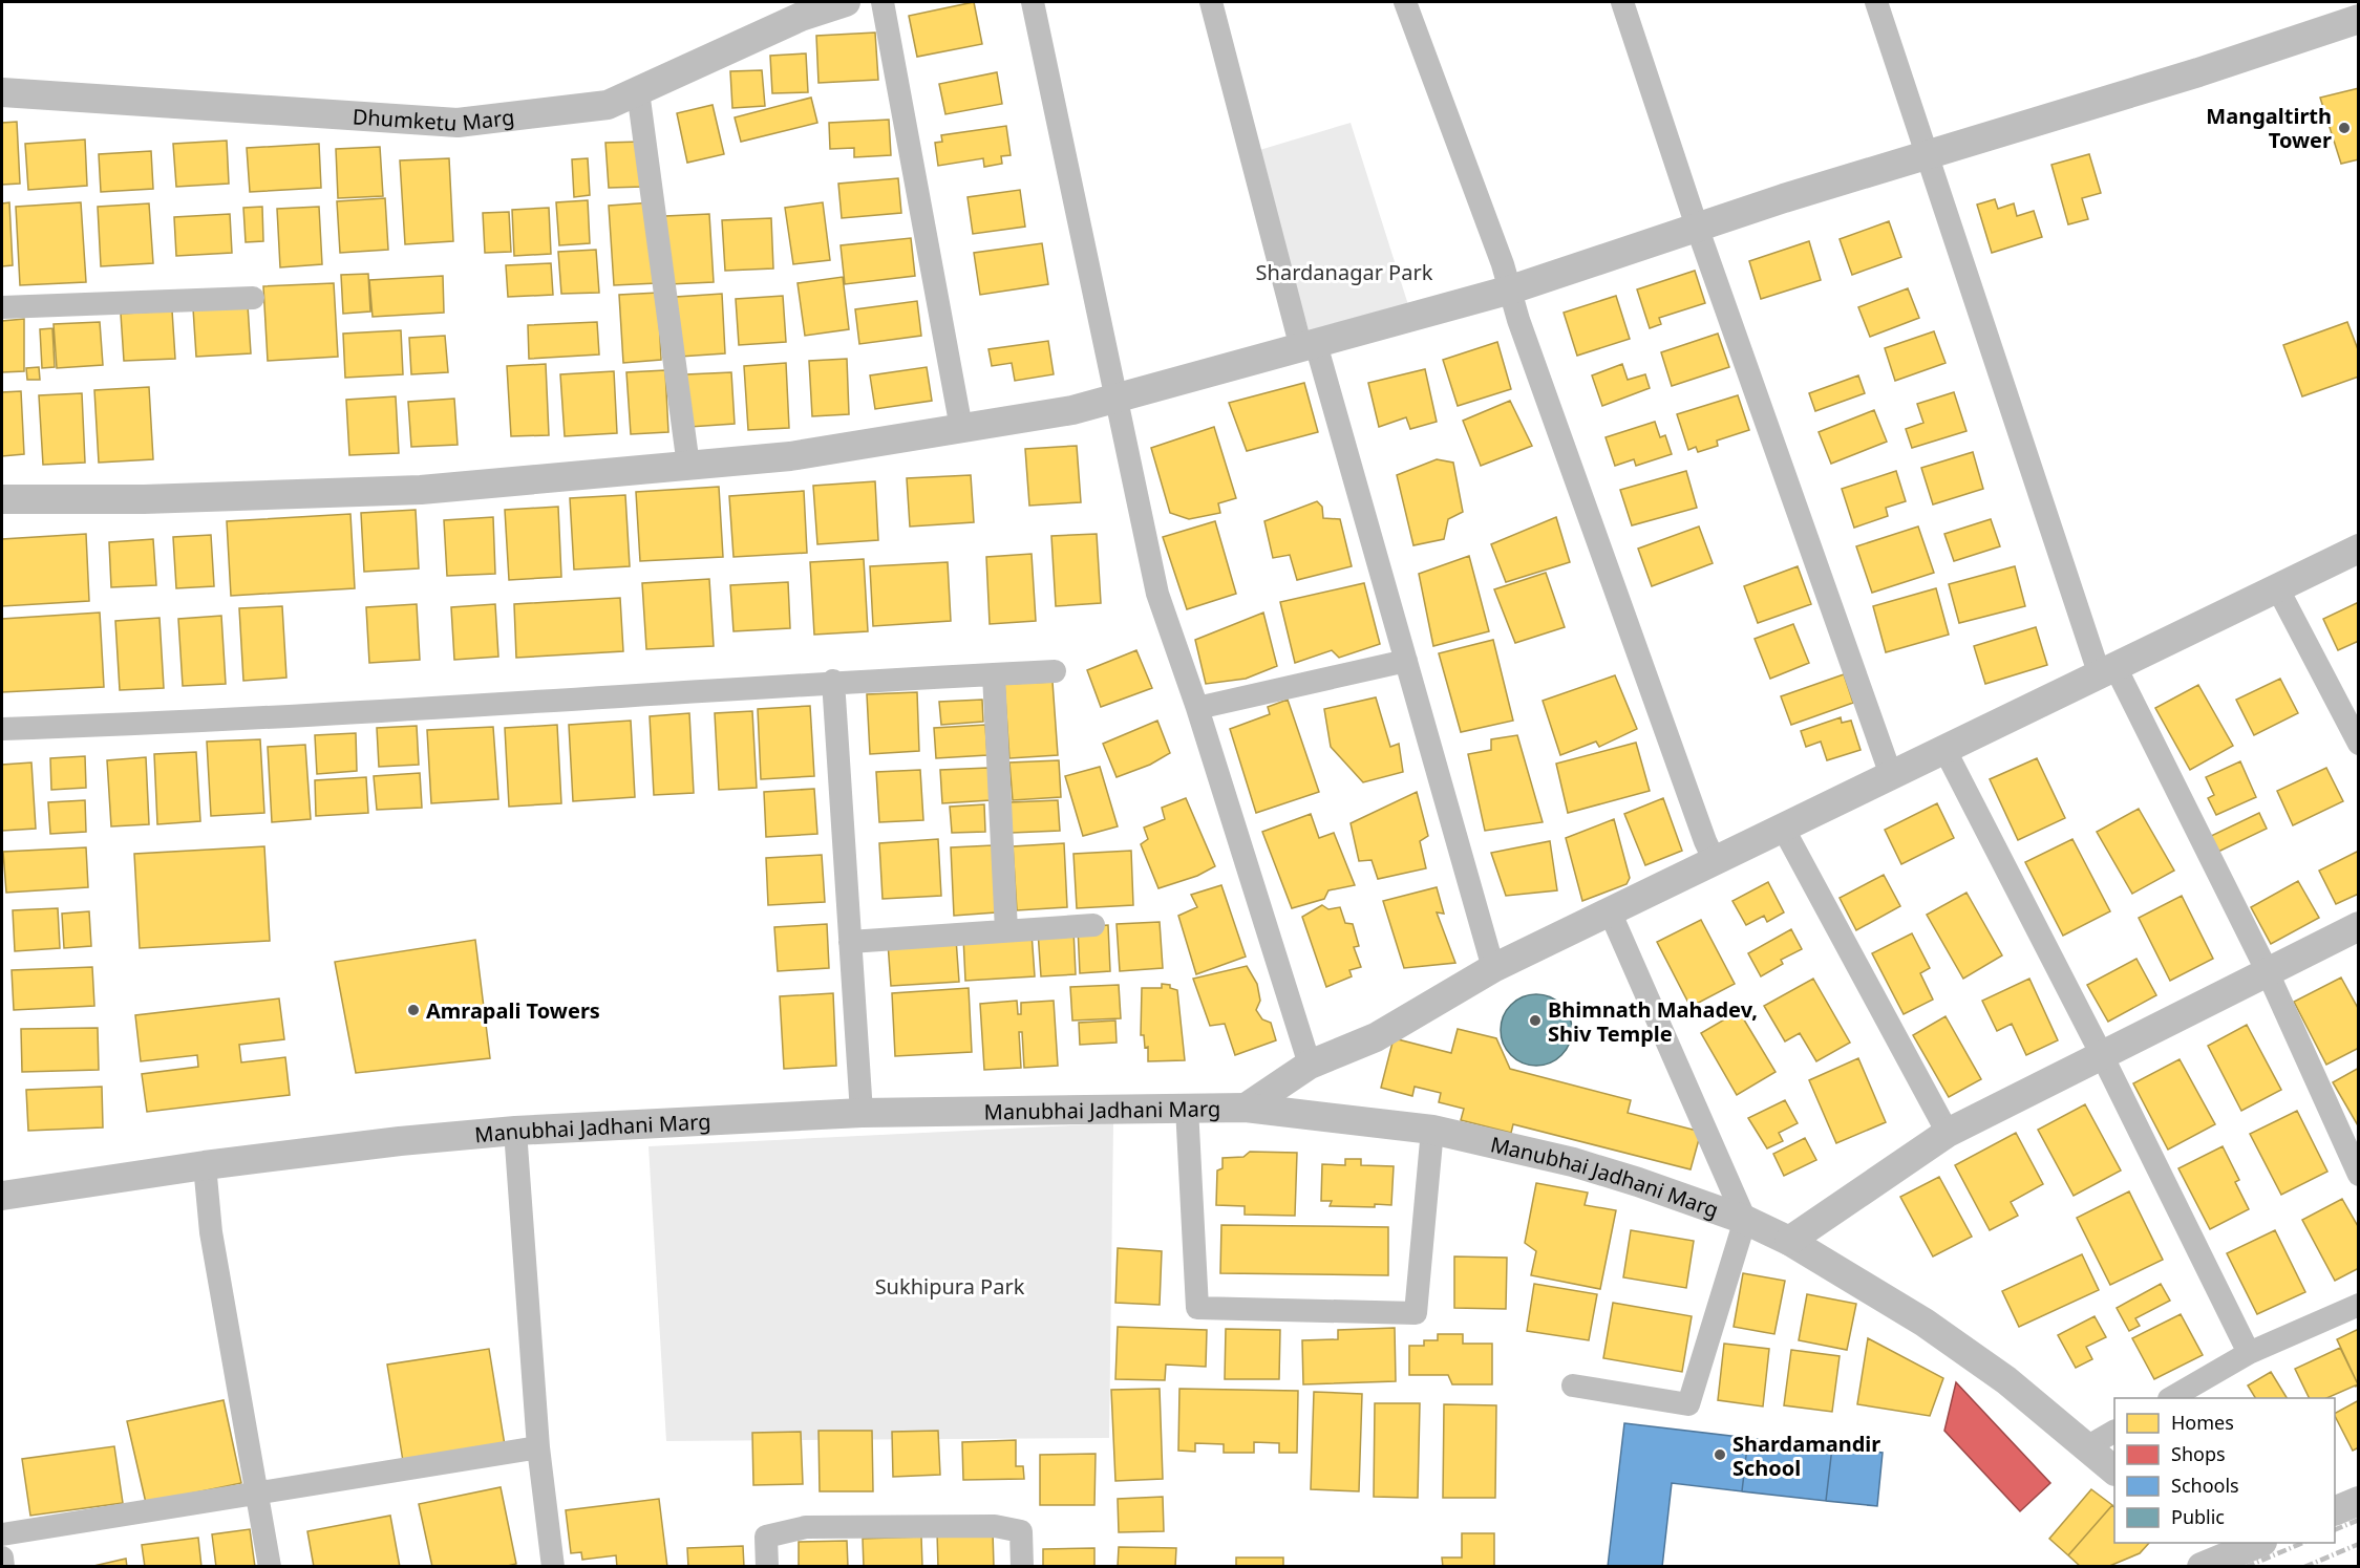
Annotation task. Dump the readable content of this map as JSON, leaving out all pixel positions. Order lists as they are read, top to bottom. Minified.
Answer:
{"streets":{"street":["Dhumketu Marg","Manubhai Jadhani Marg"]},"parks":["Shardanagar Park","Sukhipura Park"],"places":["Mangaltirth Tower","Amrapali Towers","Bhimnath Mahadev, Shiv Temple","Shardamandir School"],"legend":["Homes","Shops","Schools","Public"]}
